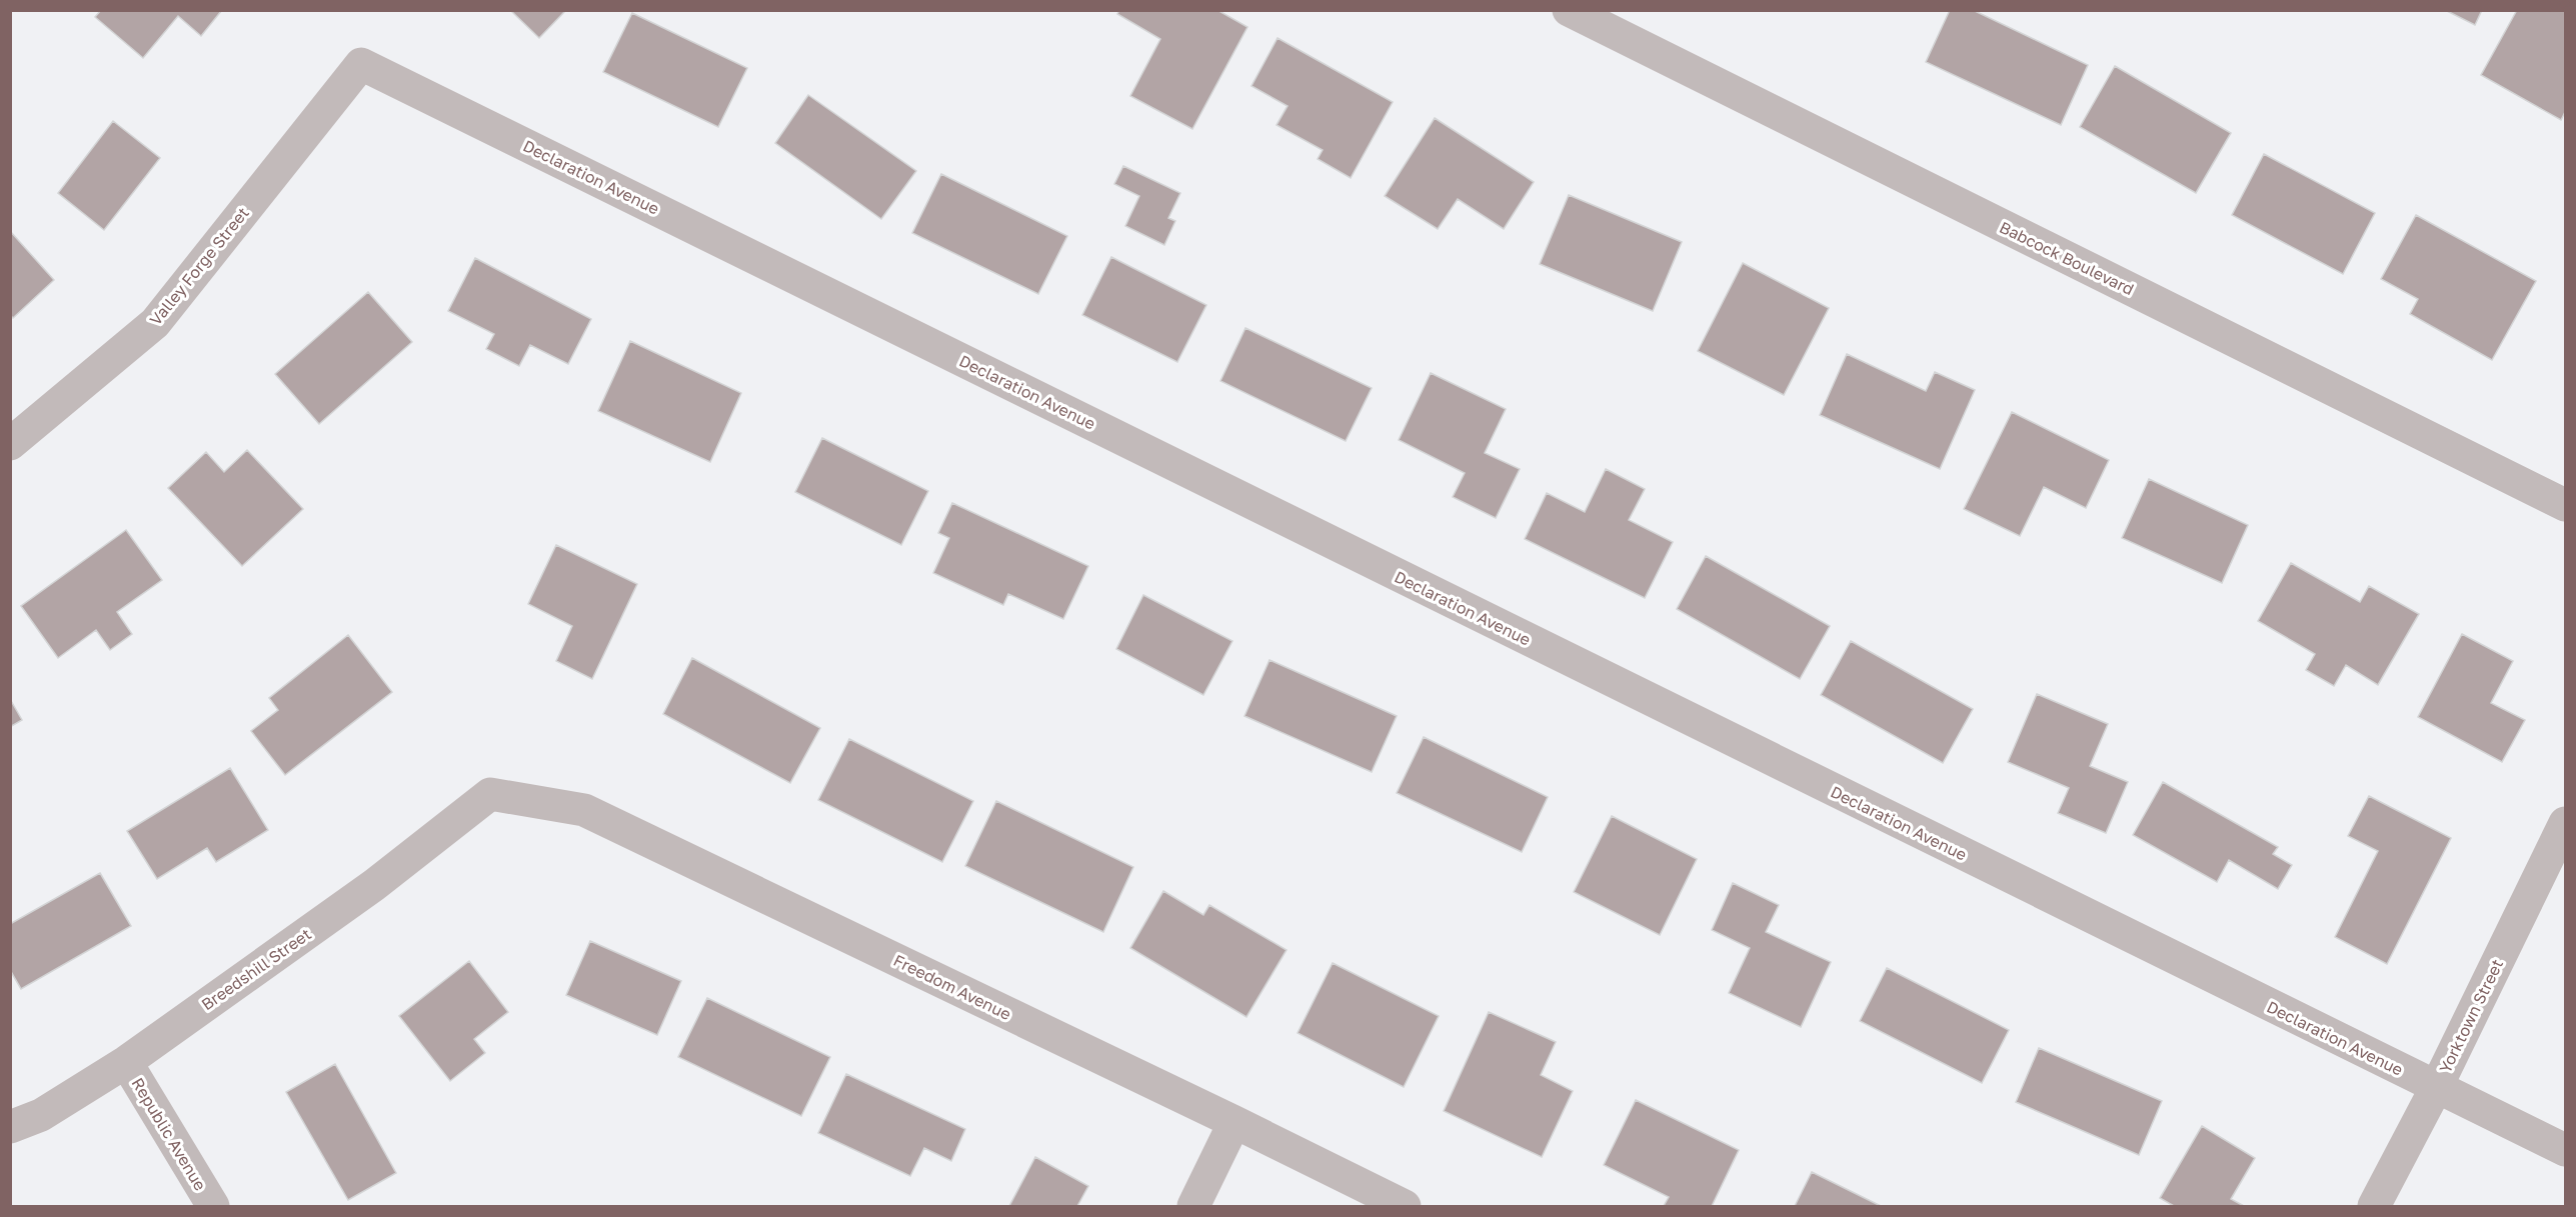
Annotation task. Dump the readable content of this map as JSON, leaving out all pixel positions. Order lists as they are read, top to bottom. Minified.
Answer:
{"streets":{"street":["Declaration Avenue","Babcock Boulevard","Valley Forge Street","Breedshill Street","Freedom Avenue","Yorktown Street","Republic Avenue"]},"crossings":[["Declaration Avenue","Valley Forge Street"],["Declaration Avenue","Yorktown Street"],["Breedshill Street","Freedom Avenue"],["Breedshill Street","Republic Avenue"]]}
